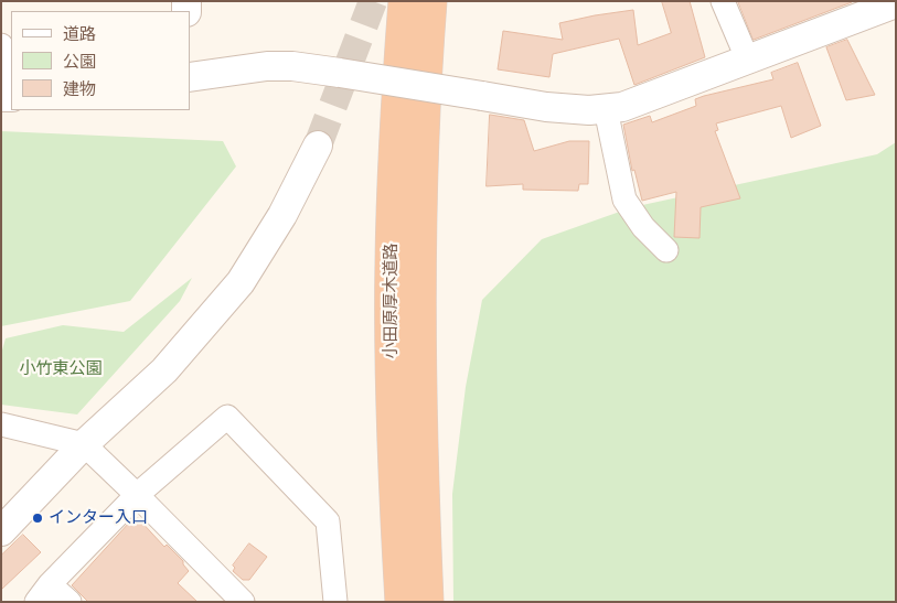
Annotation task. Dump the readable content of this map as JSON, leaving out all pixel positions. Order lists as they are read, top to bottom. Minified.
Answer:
{"streets":{"highway":["小田原厚木道路"]},"parks":["小竹東公園"],"places":["インター入口"],"legend":["道路","公園","建物"]}
